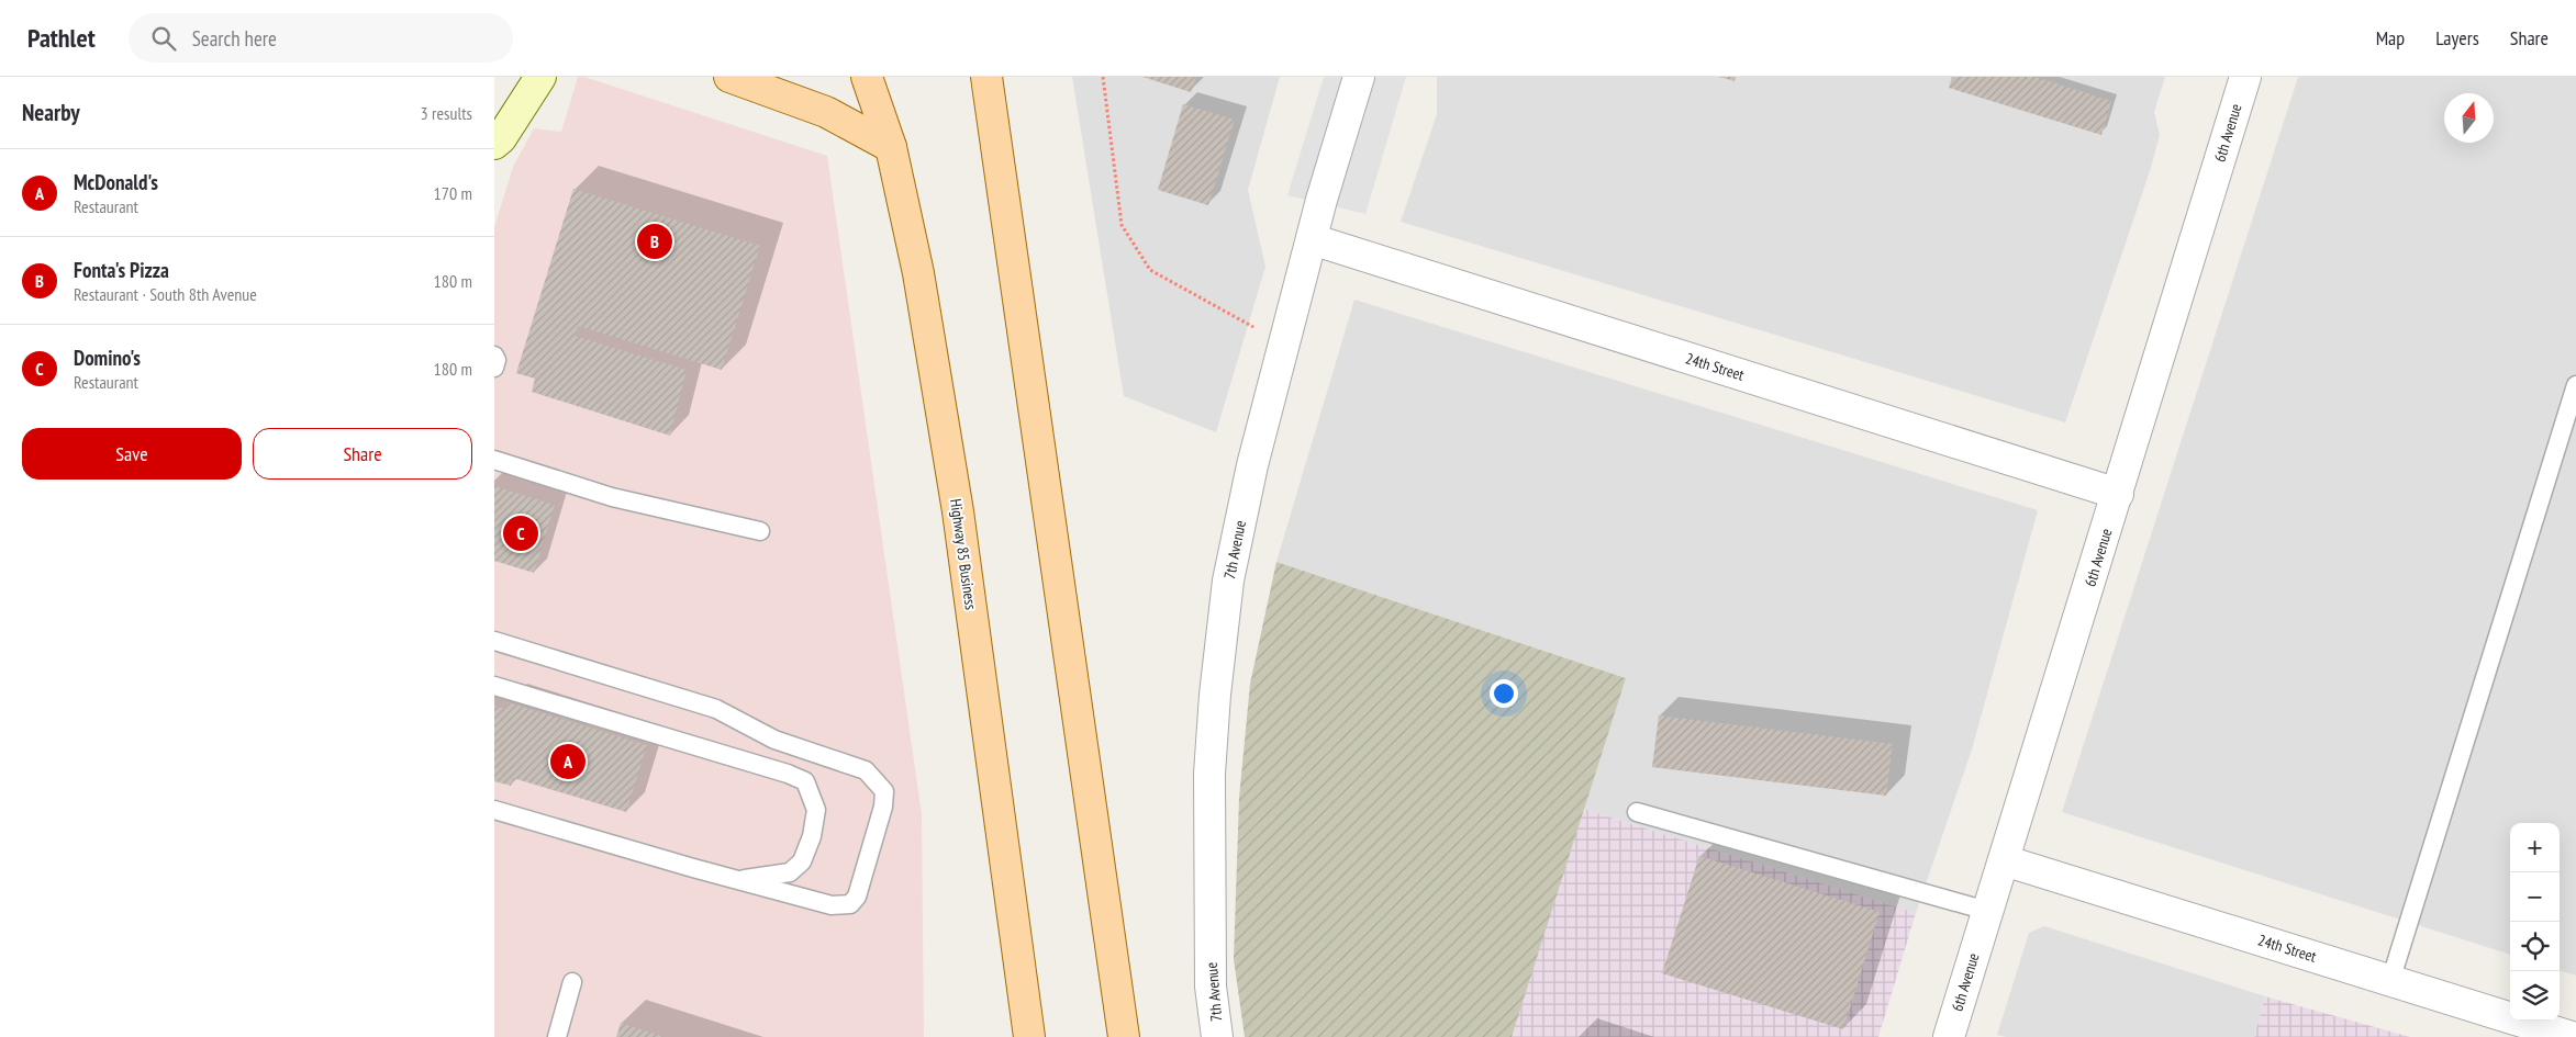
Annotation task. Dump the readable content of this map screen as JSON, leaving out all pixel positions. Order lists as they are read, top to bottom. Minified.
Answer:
{"streets":{"main road":["Highway 85 Business"],"street":["6th Avenue","24th Street","7th Avenue"]},"crossings":[["6th Avenue","24th Street"],["24th Street","7th Avenue"]],"north":"top","page":{"header":"Pathlet","search":"Search here","nav":["Map","Layers","Share"],"heading":["Nearby","3 results"],"list":[{"mark":"A","name":"McDonald's","note":"Restaurant","value":"170 m"},{"mark":"B","name":"Fonta's Pizza","note":"Restaurant · South 8th Avenue","value":"180 m"},{"mark":"C","name":"Domino's","note":"Restaurant","value":"180 m"}],"pins":["B","C","A"],"buttons":["Save","Share"],"map_buttons":["+","−"]}}
